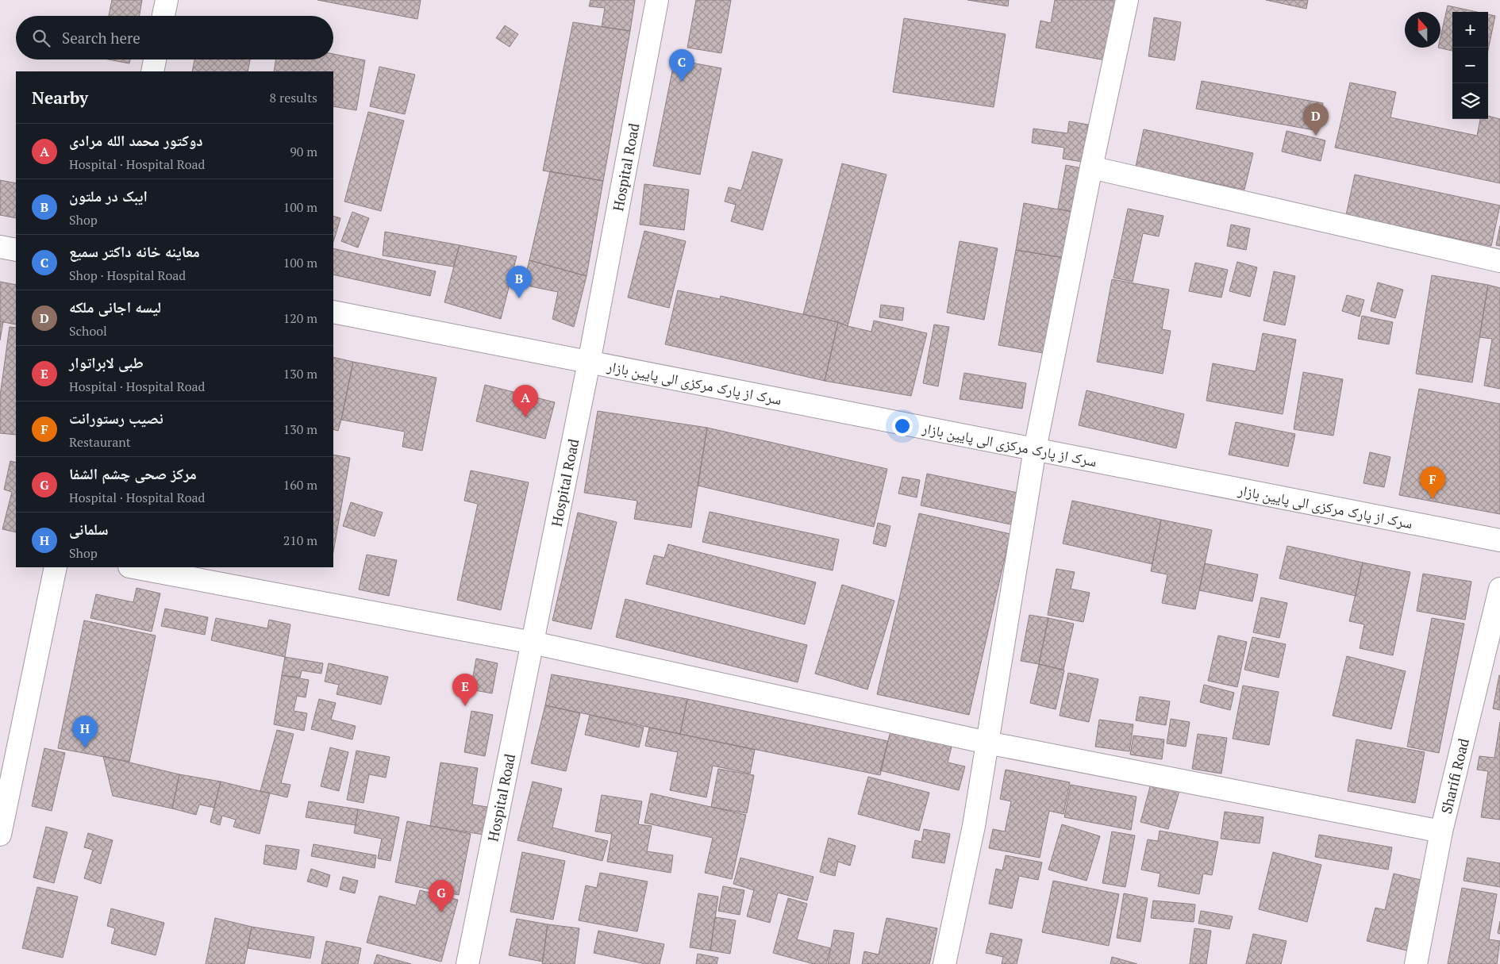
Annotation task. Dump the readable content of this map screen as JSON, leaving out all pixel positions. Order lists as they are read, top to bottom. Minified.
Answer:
{"streets":{"street":["Hospital Road","سرک از پارک مرکزی الی پایین بازار","Sharifi Road"]},"crossings":[["Hospital Road","سرک از پارک مرکزی الی پایین بازار"]],"north":"top","page":{"map_buttons":["+","−"],"search":"Search here","pins":["C","D","B","A","F","E","H","G"],"heading":["Nearby","8 results"],"list":[{"mark":"A","name":"دوکتور محمد الله مرادی","note":"Hospital · Hospital Road","value":"90 m"},{"mark":"B","name":"ایبک در ملتون","note":"Shop","value":"100 m"},{"mark":"C","name":"معاینه خانه داکتر سمیع","note":"Shop · Hospital Road","value":"100 m"},{"mark":"D","name":"لیسه اجانی ملکه","note":"School","value":"120 m"},{"mark":"E","name":"طبی لابراتوار","note":"Hospital · Hospital Road","value":"130 m"},{"mark":"F","name":"نصیب رستورانت","note":"Restaurant","value":"130 m"},{"mark":"G","name":"مرکز صحی چشم الشفا","note":"Hospital · Hospital Road","value":"160 m"},{"mark":"H","name":"سلمانی","note":"Shop","value":"210 m"}]}}
